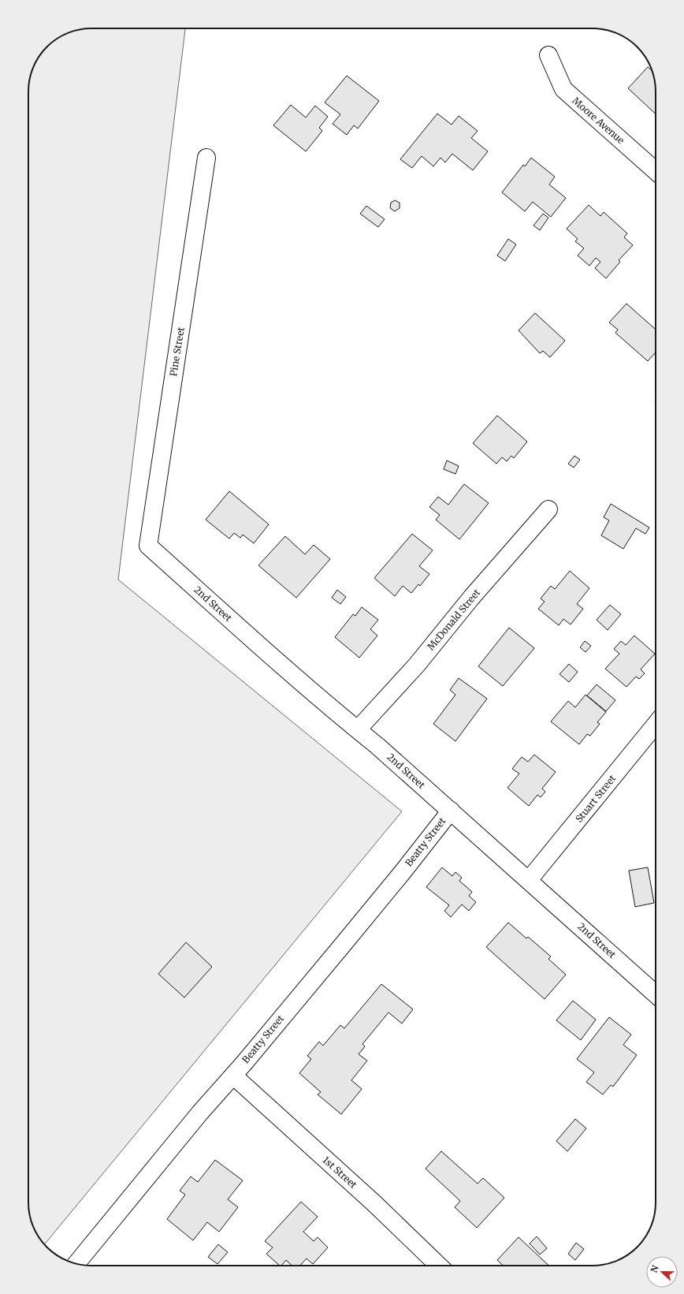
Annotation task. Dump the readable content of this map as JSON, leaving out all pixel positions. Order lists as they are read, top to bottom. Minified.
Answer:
{"streets":{"street":["Moore Avenue","Pine Street","2nd Street","McDonald Street","Stuart Street","Beatty Street","1st Street"]},"crossings":[["Pine Street","2nd Street"],["2nd Street","McDonald Street"],["2nd Street","Stuart Street"],["2nd Street","Beatty Street"],["Beatty Street","1st Street"]],"north":"left"}
